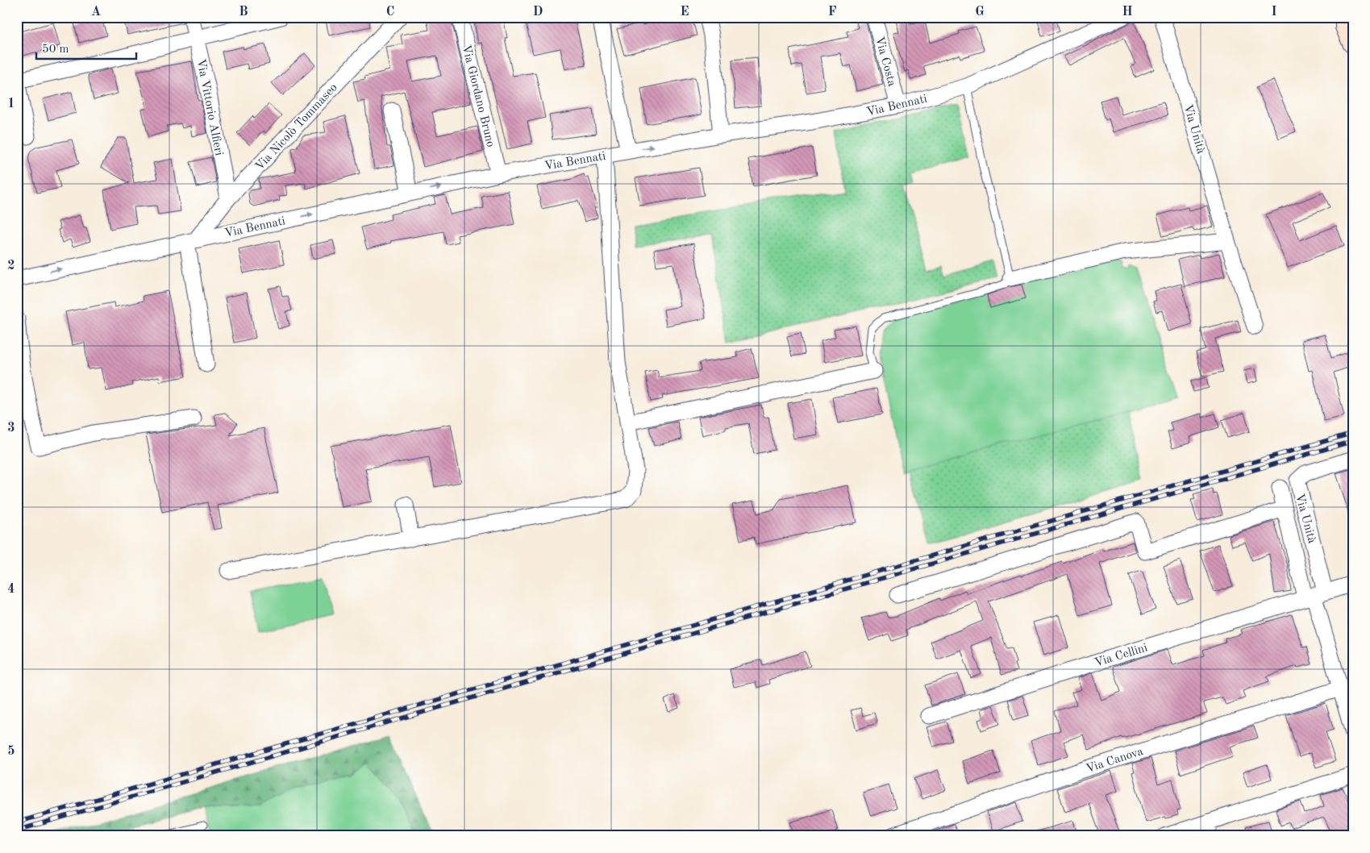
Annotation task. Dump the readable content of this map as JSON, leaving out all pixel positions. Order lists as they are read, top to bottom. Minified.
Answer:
{"streets":{"street":["Via Costa","Via Giordano Bruno","Via Bennati","Via Vittorio Alfieri","Via Nicolò Tommaseo","Via Unità","Via Cellini","Via Canova"]},"crossings":[["Via Costa","Via Bennati"],["Via Giordano Bruno","Via Bennati"],["Via Bennati","Via Nicolò Tommaseo"],["Via Vittorio Alfieri","Via Nicolò Tommaseo"],["Via Unità","Via Cellini"],["Via Unità","Via Canova"]],"one_way":["Via Bennati"],"scale_bar":"50 m","grid":{"columns":["A","B","C","D","E","F","G","H","I"],"rows":["1","2","3","4","5"]}}
